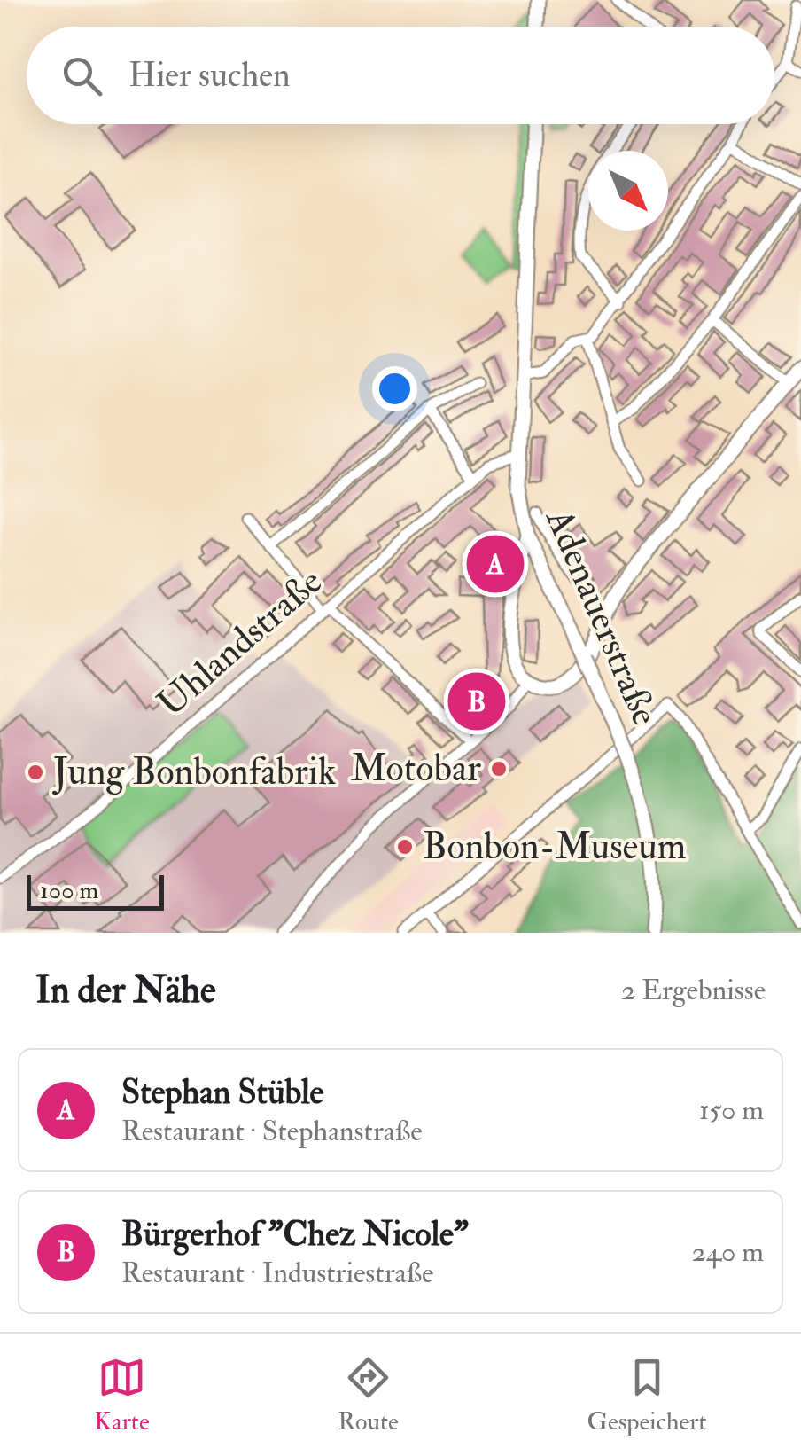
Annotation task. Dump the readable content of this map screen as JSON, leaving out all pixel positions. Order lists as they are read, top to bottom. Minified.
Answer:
{"streets":{"main road":["Adenauerstraße"],"street":["Uhlandstraße"]},"crossings":[["Adenauerstraße","Uhlandstraße"]],"places":["Motobar","Jung Bonbonfabrik","Bonbon-Museum"],"scale_bar":"100 m","north":"bottom right","page":{"search":"Hier suchen","pins":["A","B"],"scale":"100 m","heading":["In der Nähe","2 Ergebnisse"],"list":[{"mark":"A","name":"Stephan Stüble","note":"Restaurant · Stephanstraße","value":"150 m"},{"mark":"B","name":"Bürgerhof \"Chez Nicole\"","note":"Restaurant · Industriestraße","value":"240 m"}],"nav":["Karte","Route","Gespeichert"]}}
